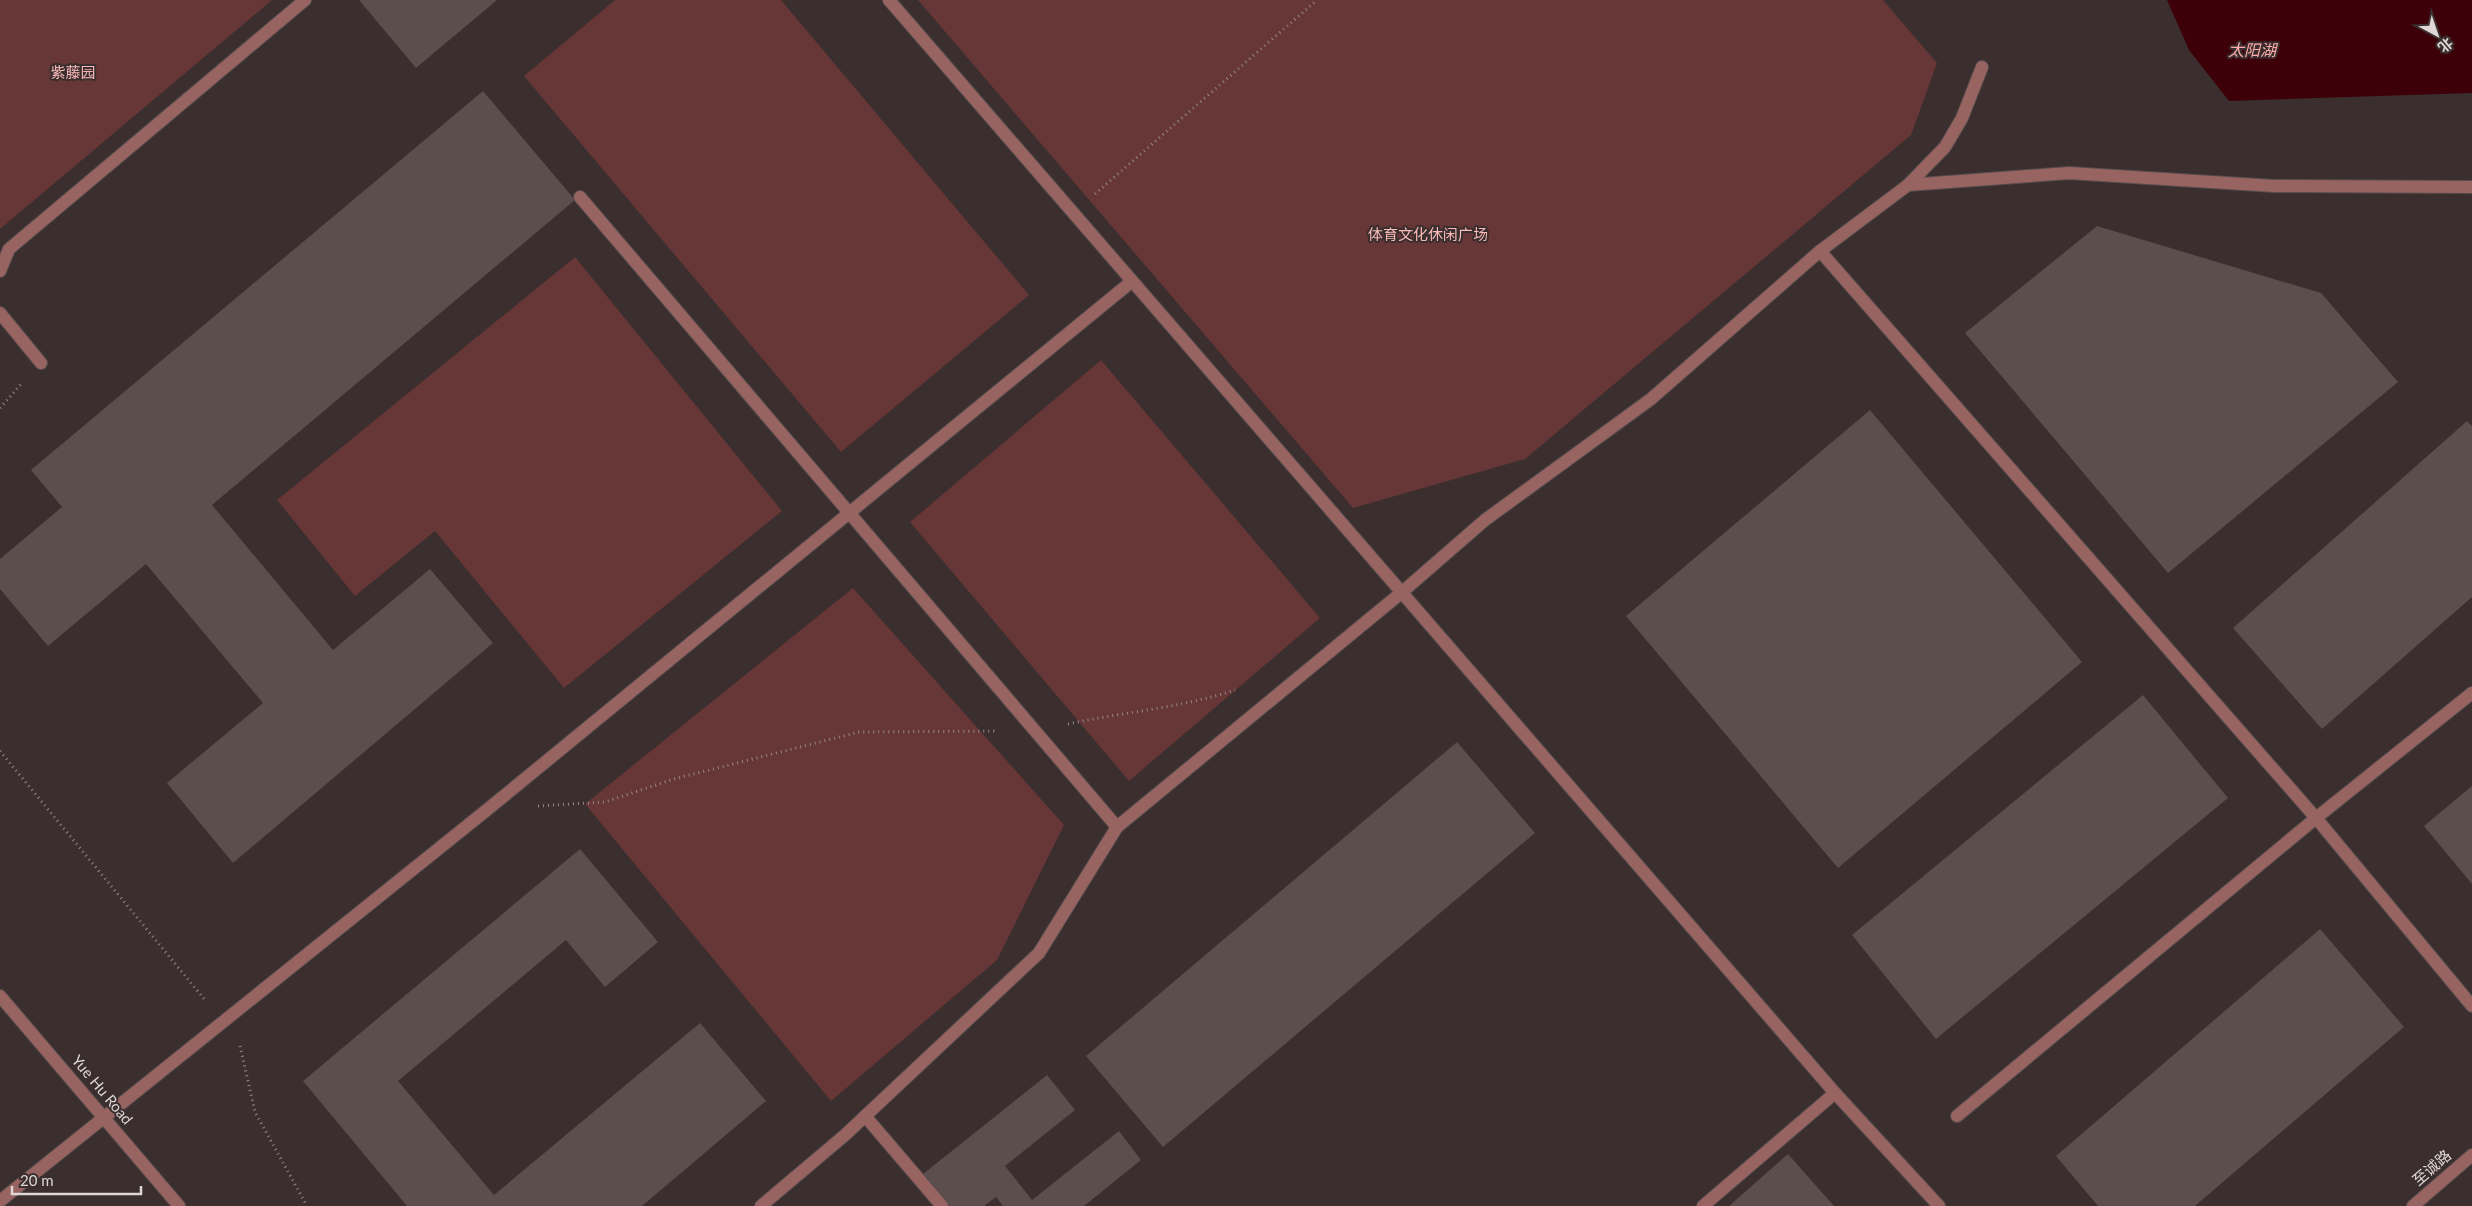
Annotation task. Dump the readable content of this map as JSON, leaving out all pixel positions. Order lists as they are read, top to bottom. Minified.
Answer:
{"streets":{"street":["Yue Hu Road","至诚路"]},"water":["太阳湖"],"parks":["紫藤园","体育文化休闲广场"],"scale_bar":"20 m","north":"bottom right"}
